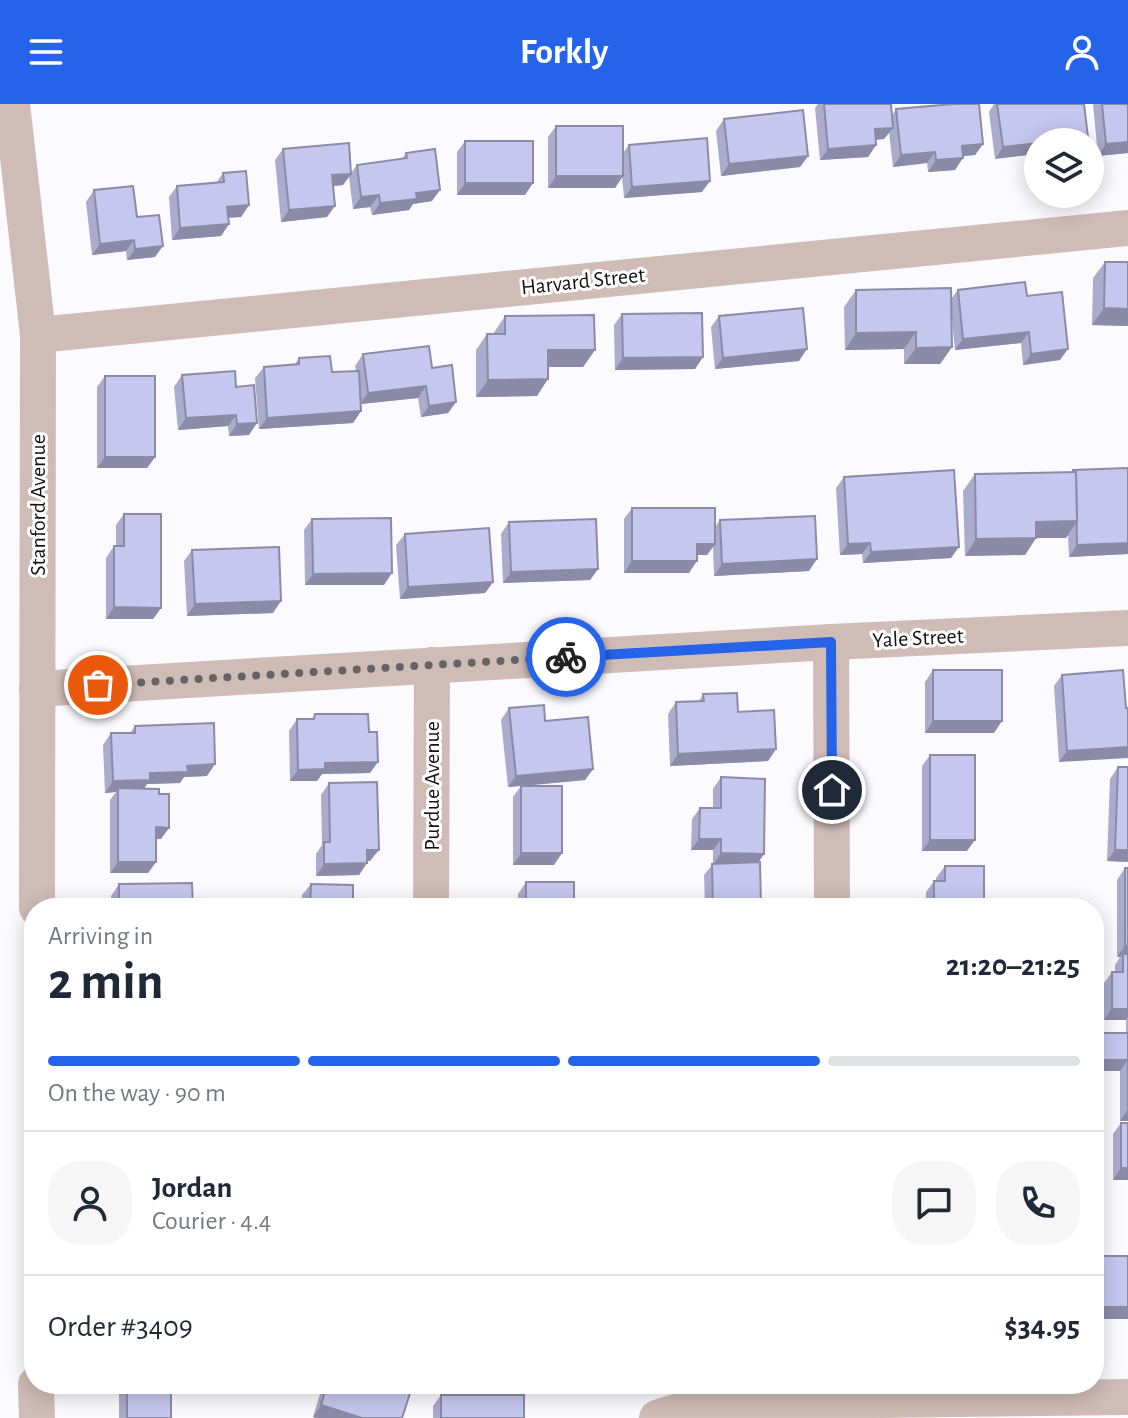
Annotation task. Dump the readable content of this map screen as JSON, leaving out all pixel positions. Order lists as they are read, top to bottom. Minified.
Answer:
{"streets":{"street":["Harvard Street","Stanford Avenue","Yale Street","Purdue Avenue"]},"crossings":[["Harvard Street","Stanford Avenue"],["Stanford Avenue","Yale Street"],["Yale Street","Purdue Avenue"]],"page":{"header":"Forkly","heading":["2 min","Arriving in","21:20–21:25"],"panel":["Jordan","Courier · 4.4","Order #3409","$34.95"],"bar":"On the way · 90 m"}}
